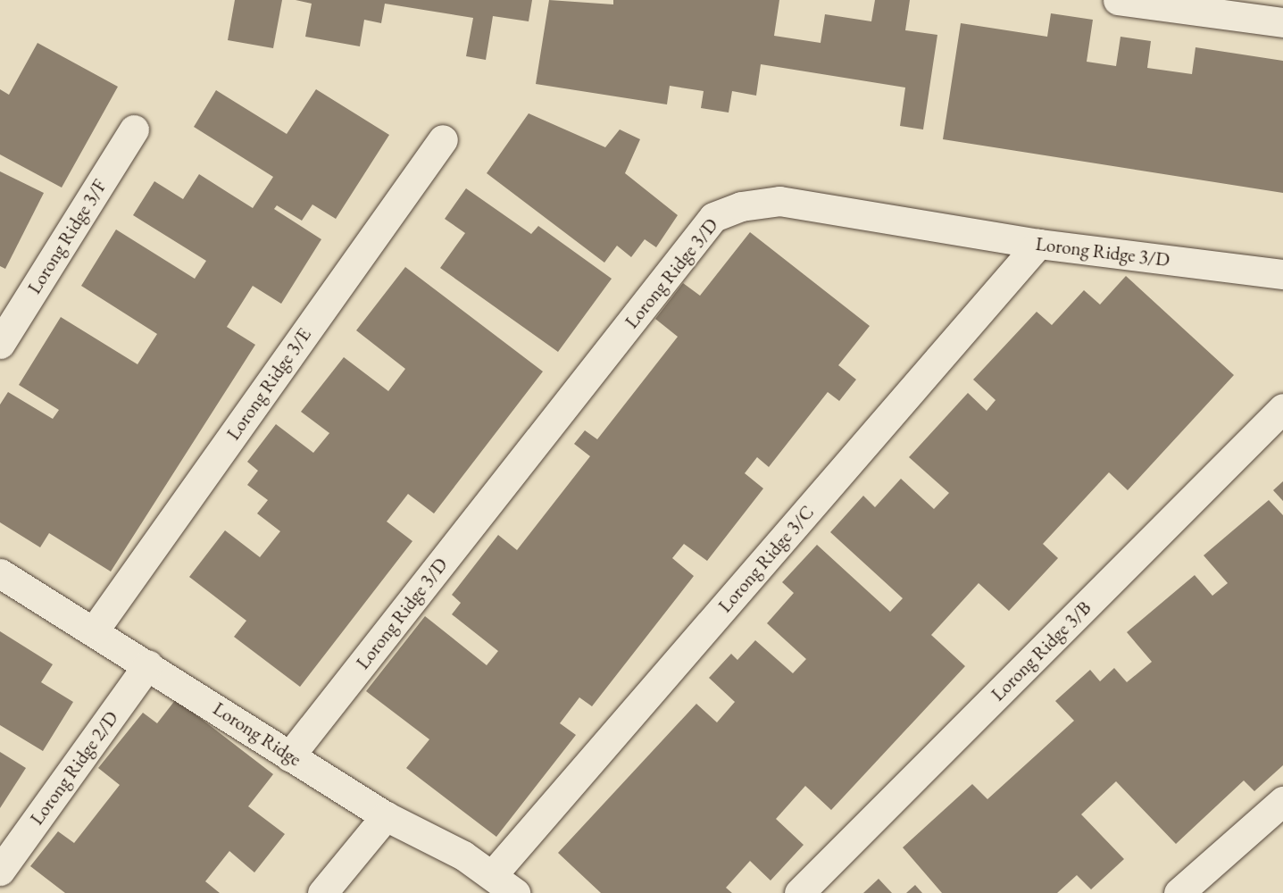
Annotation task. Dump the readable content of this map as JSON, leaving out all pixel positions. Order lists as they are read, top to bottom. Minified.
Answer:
{"streets":{"street":["Lorong Ridge 3/F","Lorong Ridge 3/D","Lorong Ridge 3/E","Lorong Ridge 3/C","Lorong Ridge 3/B","Lorong Ridge","Lorong Ridge 2/D"]},"crossings":[["Lorong Ridge 3/D","Lorong Ridge 3/C"],["Lorong Ridge 3/D","Lorong Ridge"],["Lorong Ridge 3/E","Lorong Ridge"],["Lorong Ridge 3/C","Lorong Ridge"],["Lorong Ridge","Lorong Ridge 2/D"]]}
